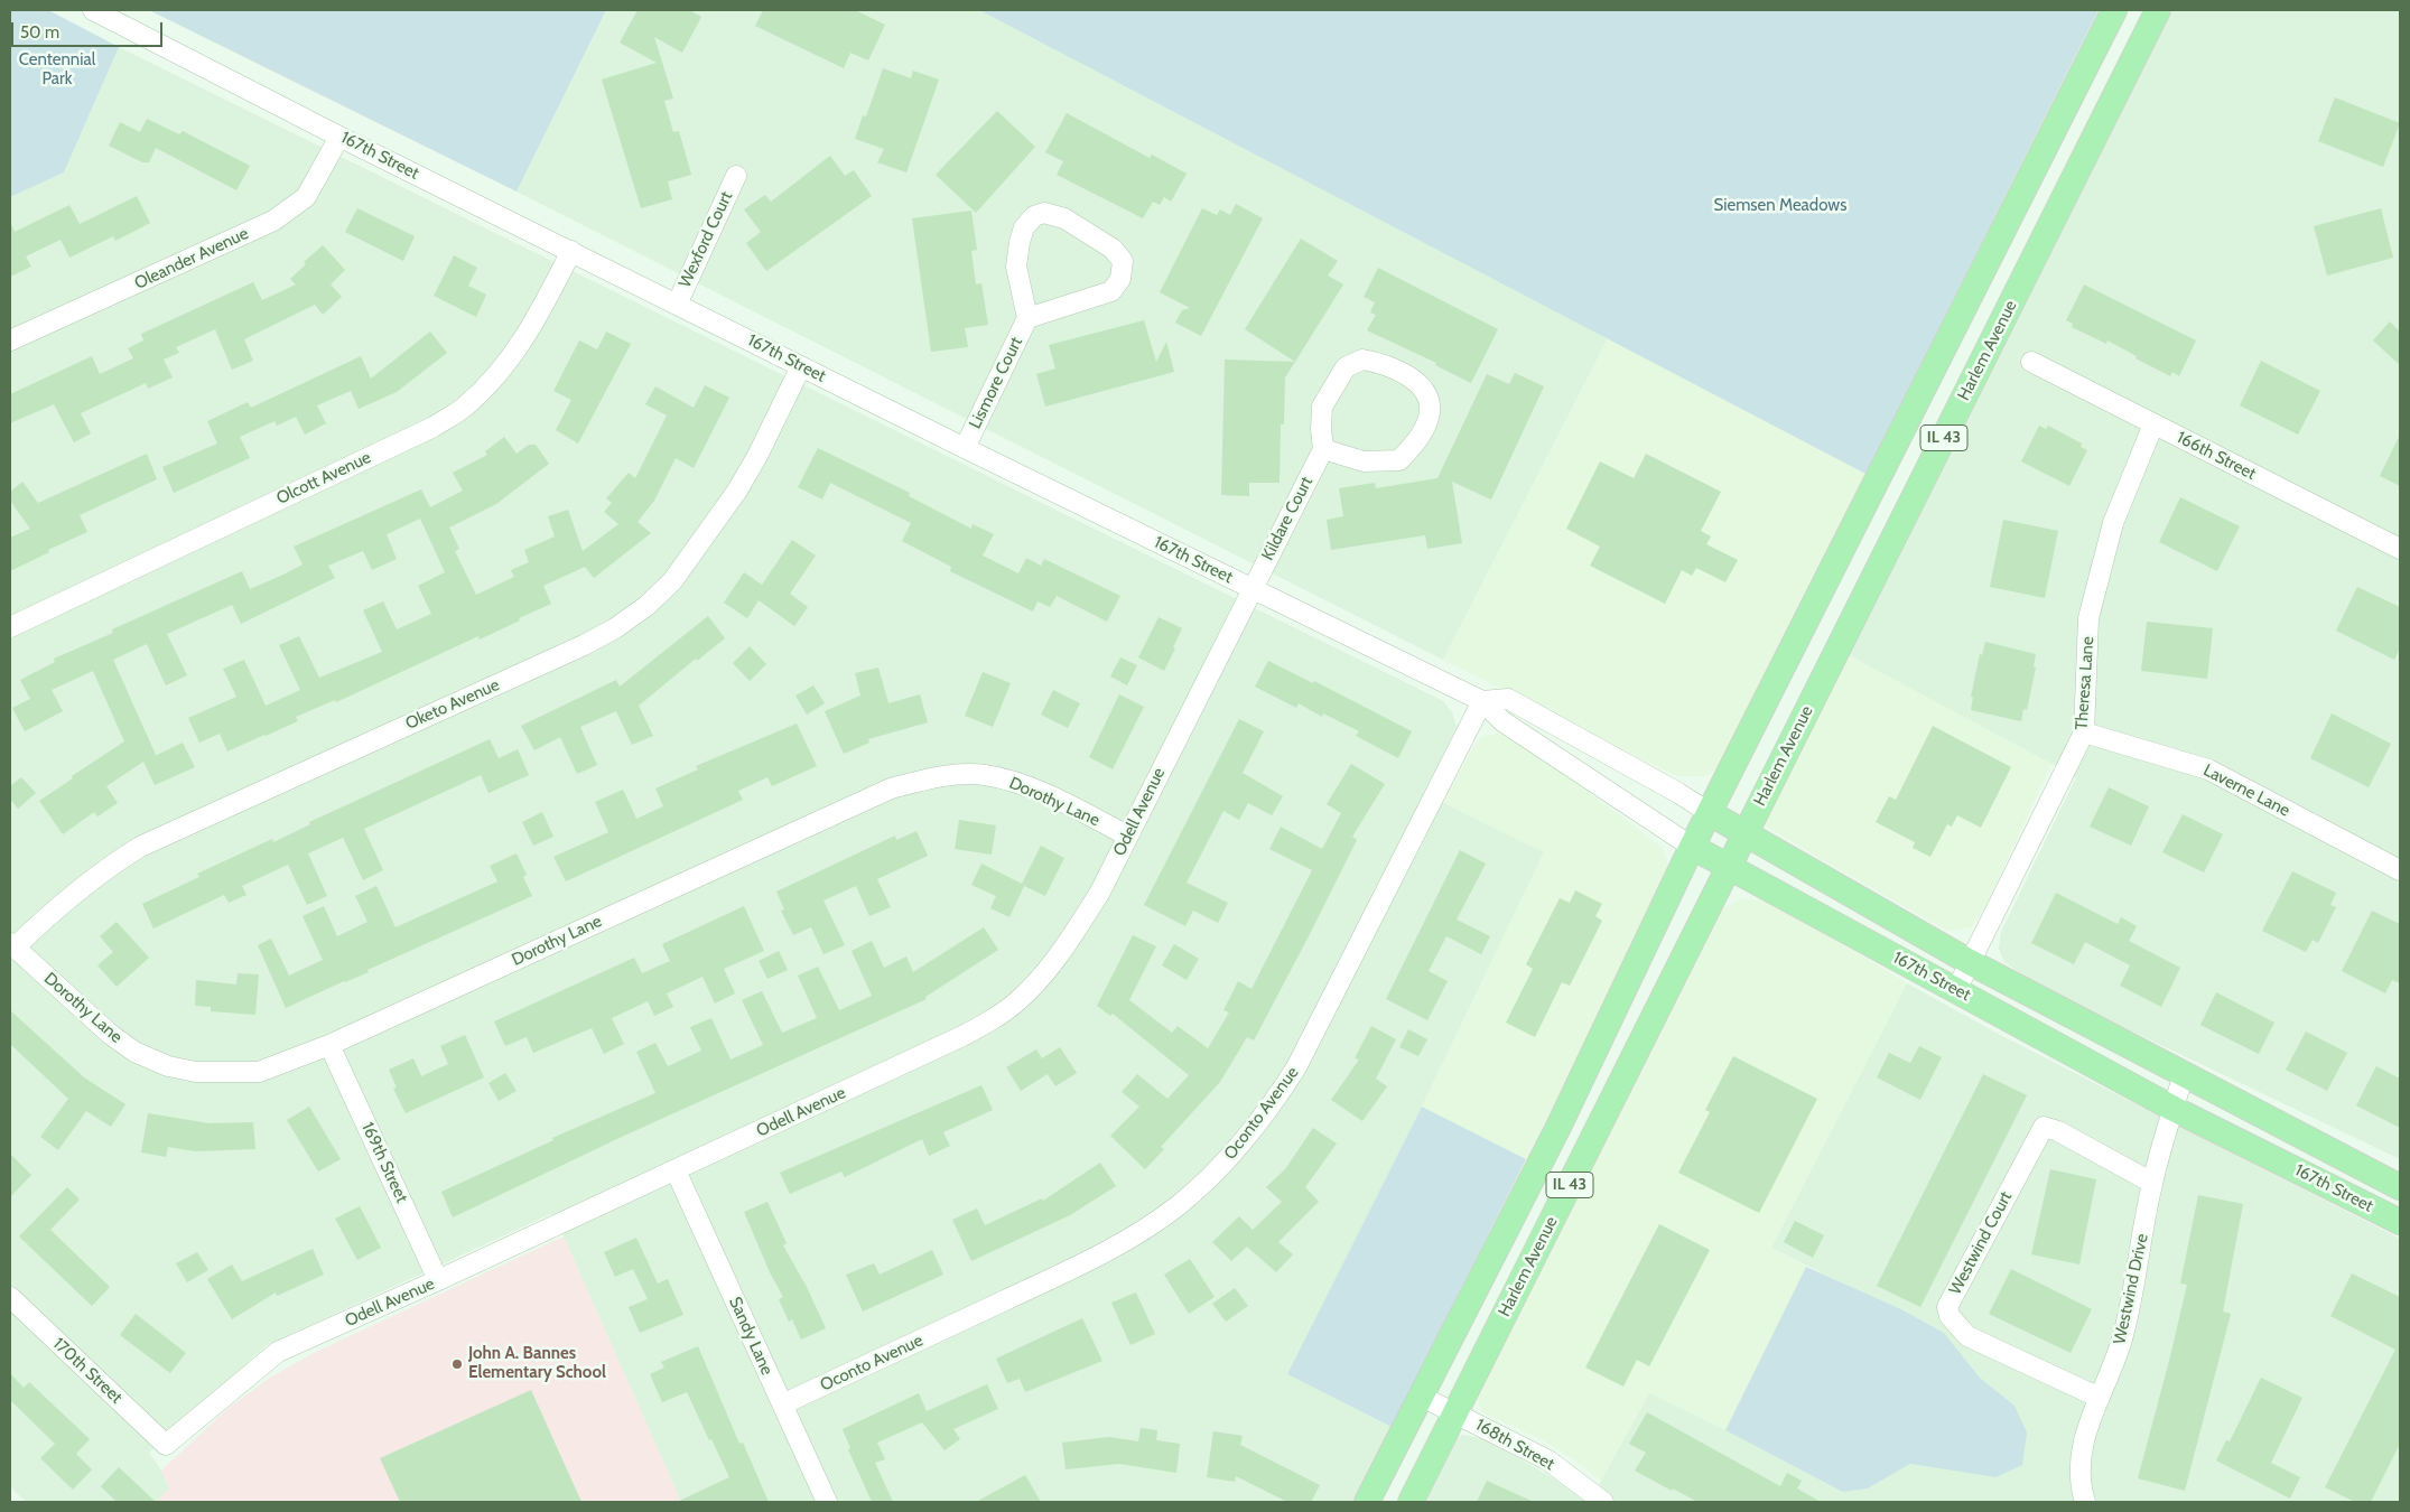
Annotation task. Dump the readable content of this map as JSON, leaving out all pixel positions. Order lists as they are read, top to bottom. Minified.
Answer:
{"streets":{"main road":["167th Street","Harlem Avenue","IL 43"],"street":["Wexford Court","Oleander Avenue","Lismore Court","166th Street","Olcott Avenue","Kildare Court","Theresa Lane","Oketo Avenue","Laverne Lane","Dorothy Lane","Odell Avenue","Oconto Avenue","169th Street","Westwind Court","Westwind Drive","Sandy Lane","170th Street","168th Street"]},"crossings":[["167th Street","Wexford Court"],["167th Street","Oleander Avenue"],["167th Street","Harlem Avenue"],["167th Street","Lismore Court"],["167th Street","IL 43"],["167th Street","Olcott Avenue"],["167th Street","Kildare Court"],["167th Street","Theresa Lane"],["167th Street","Oketo Avenue"],["167th Street","Odell Avenue"],["167th Street","Oconto Avenue"],["167th Street","Westwind Drive"],["Harlem Avenue","168th Street"],["IL 43","168th Street"],["166th Street","Theresa Lane"],["Kildare Court","Odell Avenue"],["Theresa Lane","Laverne Lane"],["Oketo Avenue","Dorothy Lane"],["Dorothy Lane","Odell Avenue"],["Dorothy Lane","169th Street"],["Odell Avenue","169th Street"],["Odell Avenue","Sandy Lane"],["Odell Avenue","170th Street"],["Oconto Avenue","Sandy Lane"],["Westwind Court","Westwind Drive"]],"parks":["Centennial Park","Siemsen Meadows"],"places":["John A. Bannes Elementary School"],"scale_bar":"50 m"}
